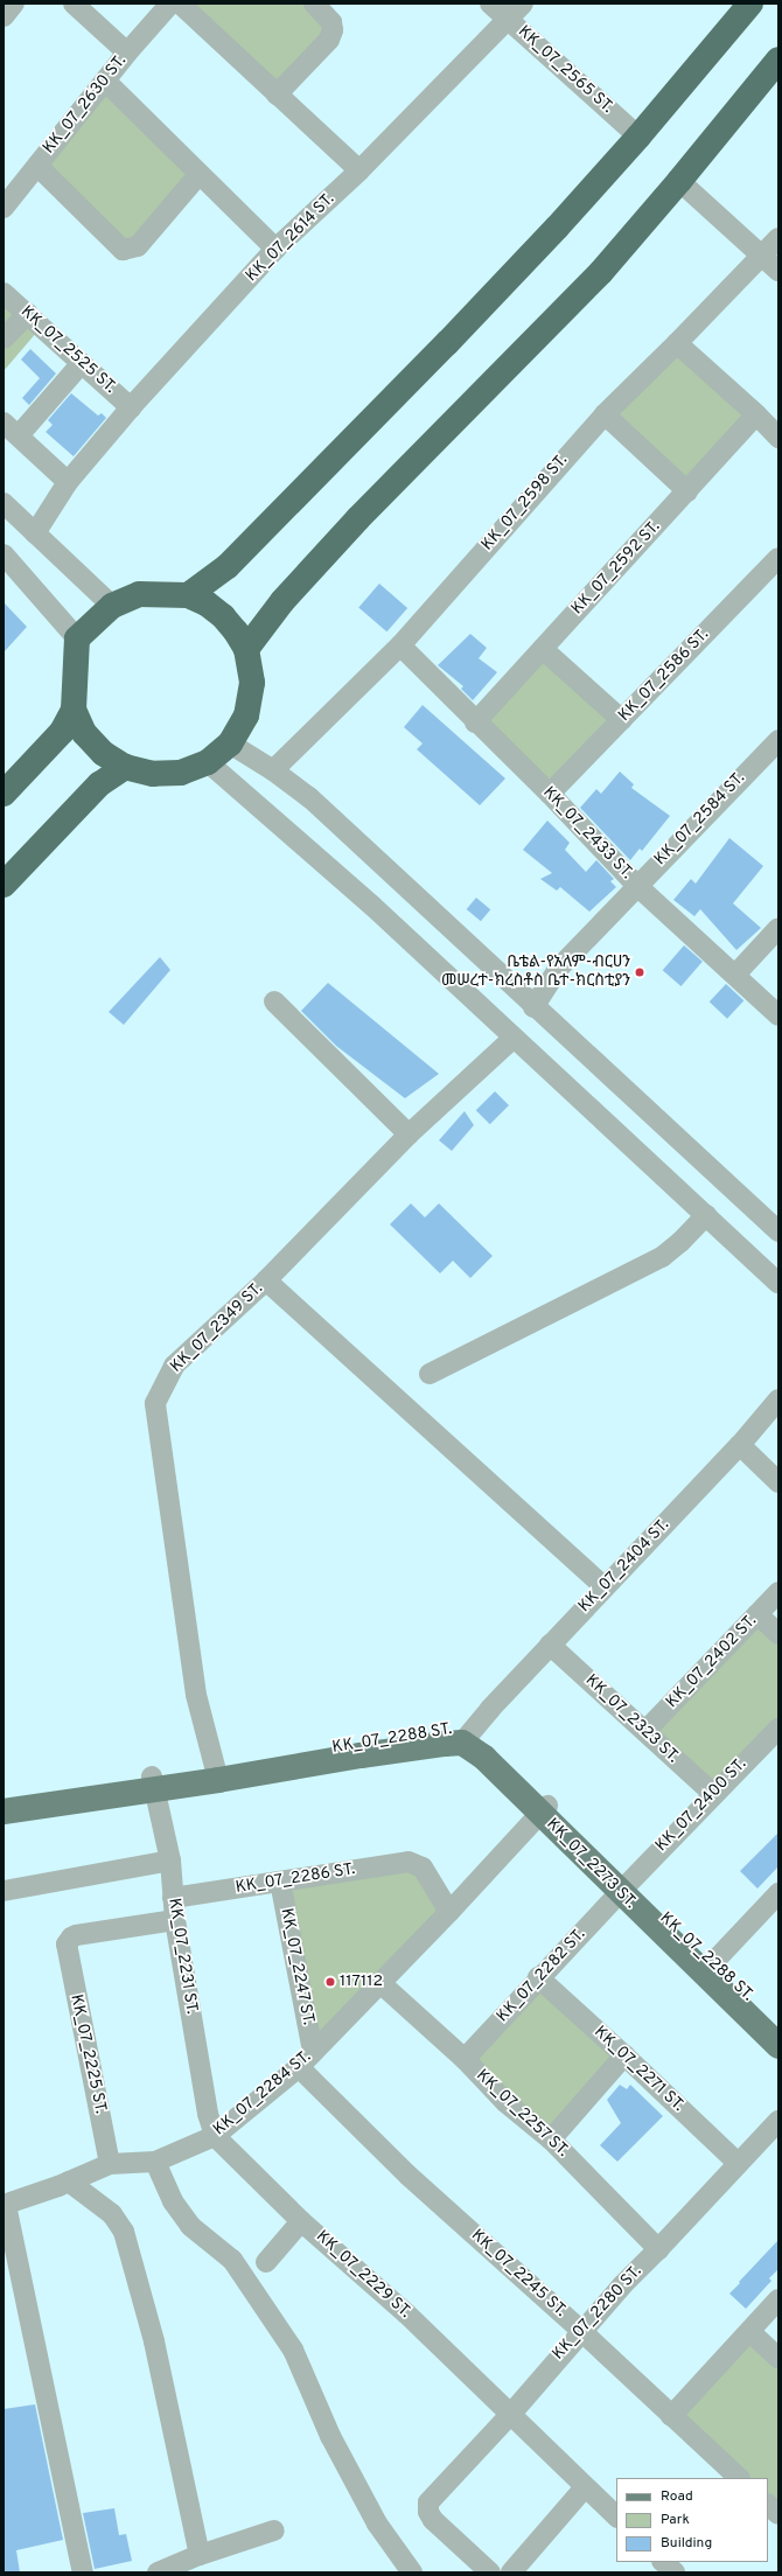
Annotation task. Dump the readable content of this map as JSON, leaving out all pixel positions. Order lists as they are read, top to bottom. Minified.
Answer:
{"streets":{"main road":["KK_07_2288 ST.","KK_07_2273 ST."],"street":["KK_07_2565 ST.","KK_07_2630 ST.","KK_07_2614 ST.","KK_07_2525 ST.","KK_07_2598 ST.","KK_07_2592 ST.","KK_07_2586 ST.","KK_07_2584 ST.","KK_07_2433 ST.","KK_07_2349 ST.","KK_07_2404 ST.","KK_07_2402 ST.","KK_07_2323 ST.","KK_07_2400 ST.","KK_07_2286 ST.","KK_07_2231 ST.","KK_07_2247 ST.","KK_07_2282 ST.","KK_07_2225 ST.","KK_07_2271 ST.","KK_07_2284 ST.","KK_07_2257 ST.","KK_07_2245 ST.","KK_07_2229 ST.","KK_07_2280 ST."]},"crossings":[["KK_07_2565 ST.","KK_07_2614 ST."],["KK_07_2614 ST.","KK_07_2525 ST."],["KK_07_2598 ST.","KK_07_2433 ST."],["KK_07_2592 ST.","KK_07_2433 ST."],["KK_07_2586 ST.","KK_07_2433 ST."],["KK_07_2584 ST.","KK_07_2433 ST."],["KK_07_2349 ST.","KK_07_2288 ST."],["KK_07_2404 ST.","KK_07_2323 ST."],["KK_07_2404 ST.","KK_07_2288 ST."],["KK_07_2404 ST.","KK_07_2273 ST."],["KK_07_2402 ST.","KK_07_2323 ST."],["KK_07_2323 ST.","KK_07_2400 ST."],["KK_07_2288 ST.","KK_07_2273 ST."],["KK_07_2288 ST.","KK_07_2231 ST."],["KK_07_2400 ST.","KK_07_2273 ST."],["KK_07_2400 ST.","KK_07_2282 ST."],["KK_07_2273 ST.","KK_07_2282 ST."],["KK_07_2273 ST.","KK_07_2284 ST."],["KK_07_2286 ST.","KK_07_2231 ST."],["KK_07_2286 ST.","KK_07_2247 ST."],["KK_07_2286 ST.","KK_07_2284 ST."],["KK_07_2231 ST.","KK_07_2225 ST."],["KK_07_2231 ST.","KK_07_2284 ST."],["KK_07_2231 ST.","KK_07_2229 ST."],["KK_07_2247 ST.","KK_07_2284 ST."],["KK_07_2247 ST.","KK_07_2245 ST."],["KK_07_2282 ST.","KK_07_2271 ST."],["KK_07_2282 ST.","KK_07_2257 ST."],["KK_07_2225 ST.","KK_07_2284 ST."],["KK_07_2271 ST.","KK_07_2280 ST."],["KK_07_2284 ST.","KK_07_2257 ST."],["KK_07_2284 ST.","KK_07_2245 ST."],["KK_07_2284 ST.","KK_07_2229 ST."],["KK_07_2257 ST.","KK_07_2280 ST."],["KK_07_2245 ST.","KK_07_2280 ST."],["KK_07_2229 ST.","KK_07_2280 ST."]],"places":["ቤቴል-የአለም-ብርሀን መሠረተ-ክረስቶስ ቤተ-ክርስቲያን","117112"],"legend":["Road","Park","Building"]}
